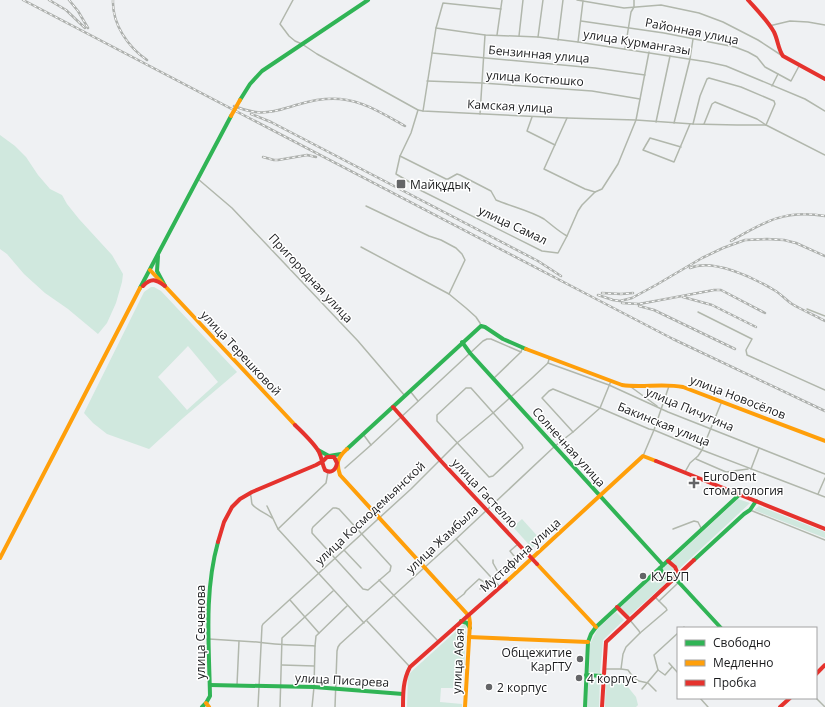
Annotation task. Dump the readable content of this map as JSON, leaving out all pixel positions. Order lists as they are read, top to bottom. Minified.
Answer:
{"streets":{"main road":["улица Терешковой","улица Новосёлов","Солнечная улица","улица Гастелло","Мустафина улица","улица Сеченова","улица Абая","улица Писарева"],"street":["Районная улица","улица Курмангазы","Бензинная улица","улица Костюшко","Камская улица","улица Самал","Пригородная улица","улица Пичугина","Бакинская улица","улица Космодемьянской","улица Жамбыла"]},"crossings":[["улица Терешковой","улица Космодемьянской"],["улица Терешковой","улица Жамбыла"],["улица Терешковой","Мустафина улица"],["улица Терешковой","улица Сеченова"],["улица Терешковой","улица Абая"],["улица Новосёлов","улица Пичугина"],["улица Новосёлов","улица Космодемьянской"],["улица Новосёлов","улица Жамбыла"],["улица Новосёлов","Мустафина улица"],["улица Пичугина","улица Жамбыла"],["улица Пичугина","Мустафина улица"],["Бакинская улица","улица Жамбыла"],["Бакинская улица","Мустафина улица"],["Солнечная улица","улица Космодемьянской"],["Солнечная улица","улица Жамбыла"],["Солнечная улица","Мустафина улица"],["улица Гастелло","улица Космодемьянской"],["улица Гастелло","улица Жамбыла"],["улица Гастелло","Мустафина улица"],["улица Космодемьянской","улица Писарева"],["улица Жамбыла","улица Писарева"],["Мустафина улица","улица Абая"],["Мустафина улица","улица Писарева"],["улица Сеченова","улица Писарева"]],"places":{"transit":["Майқұдық"],"health":["EuroDent стоматология"],"other":["КУБУП","Общежитие КарГТУ","4 корпус","2 корпус"]},"legend":["Свободно","Медленно","Пробка"]}
